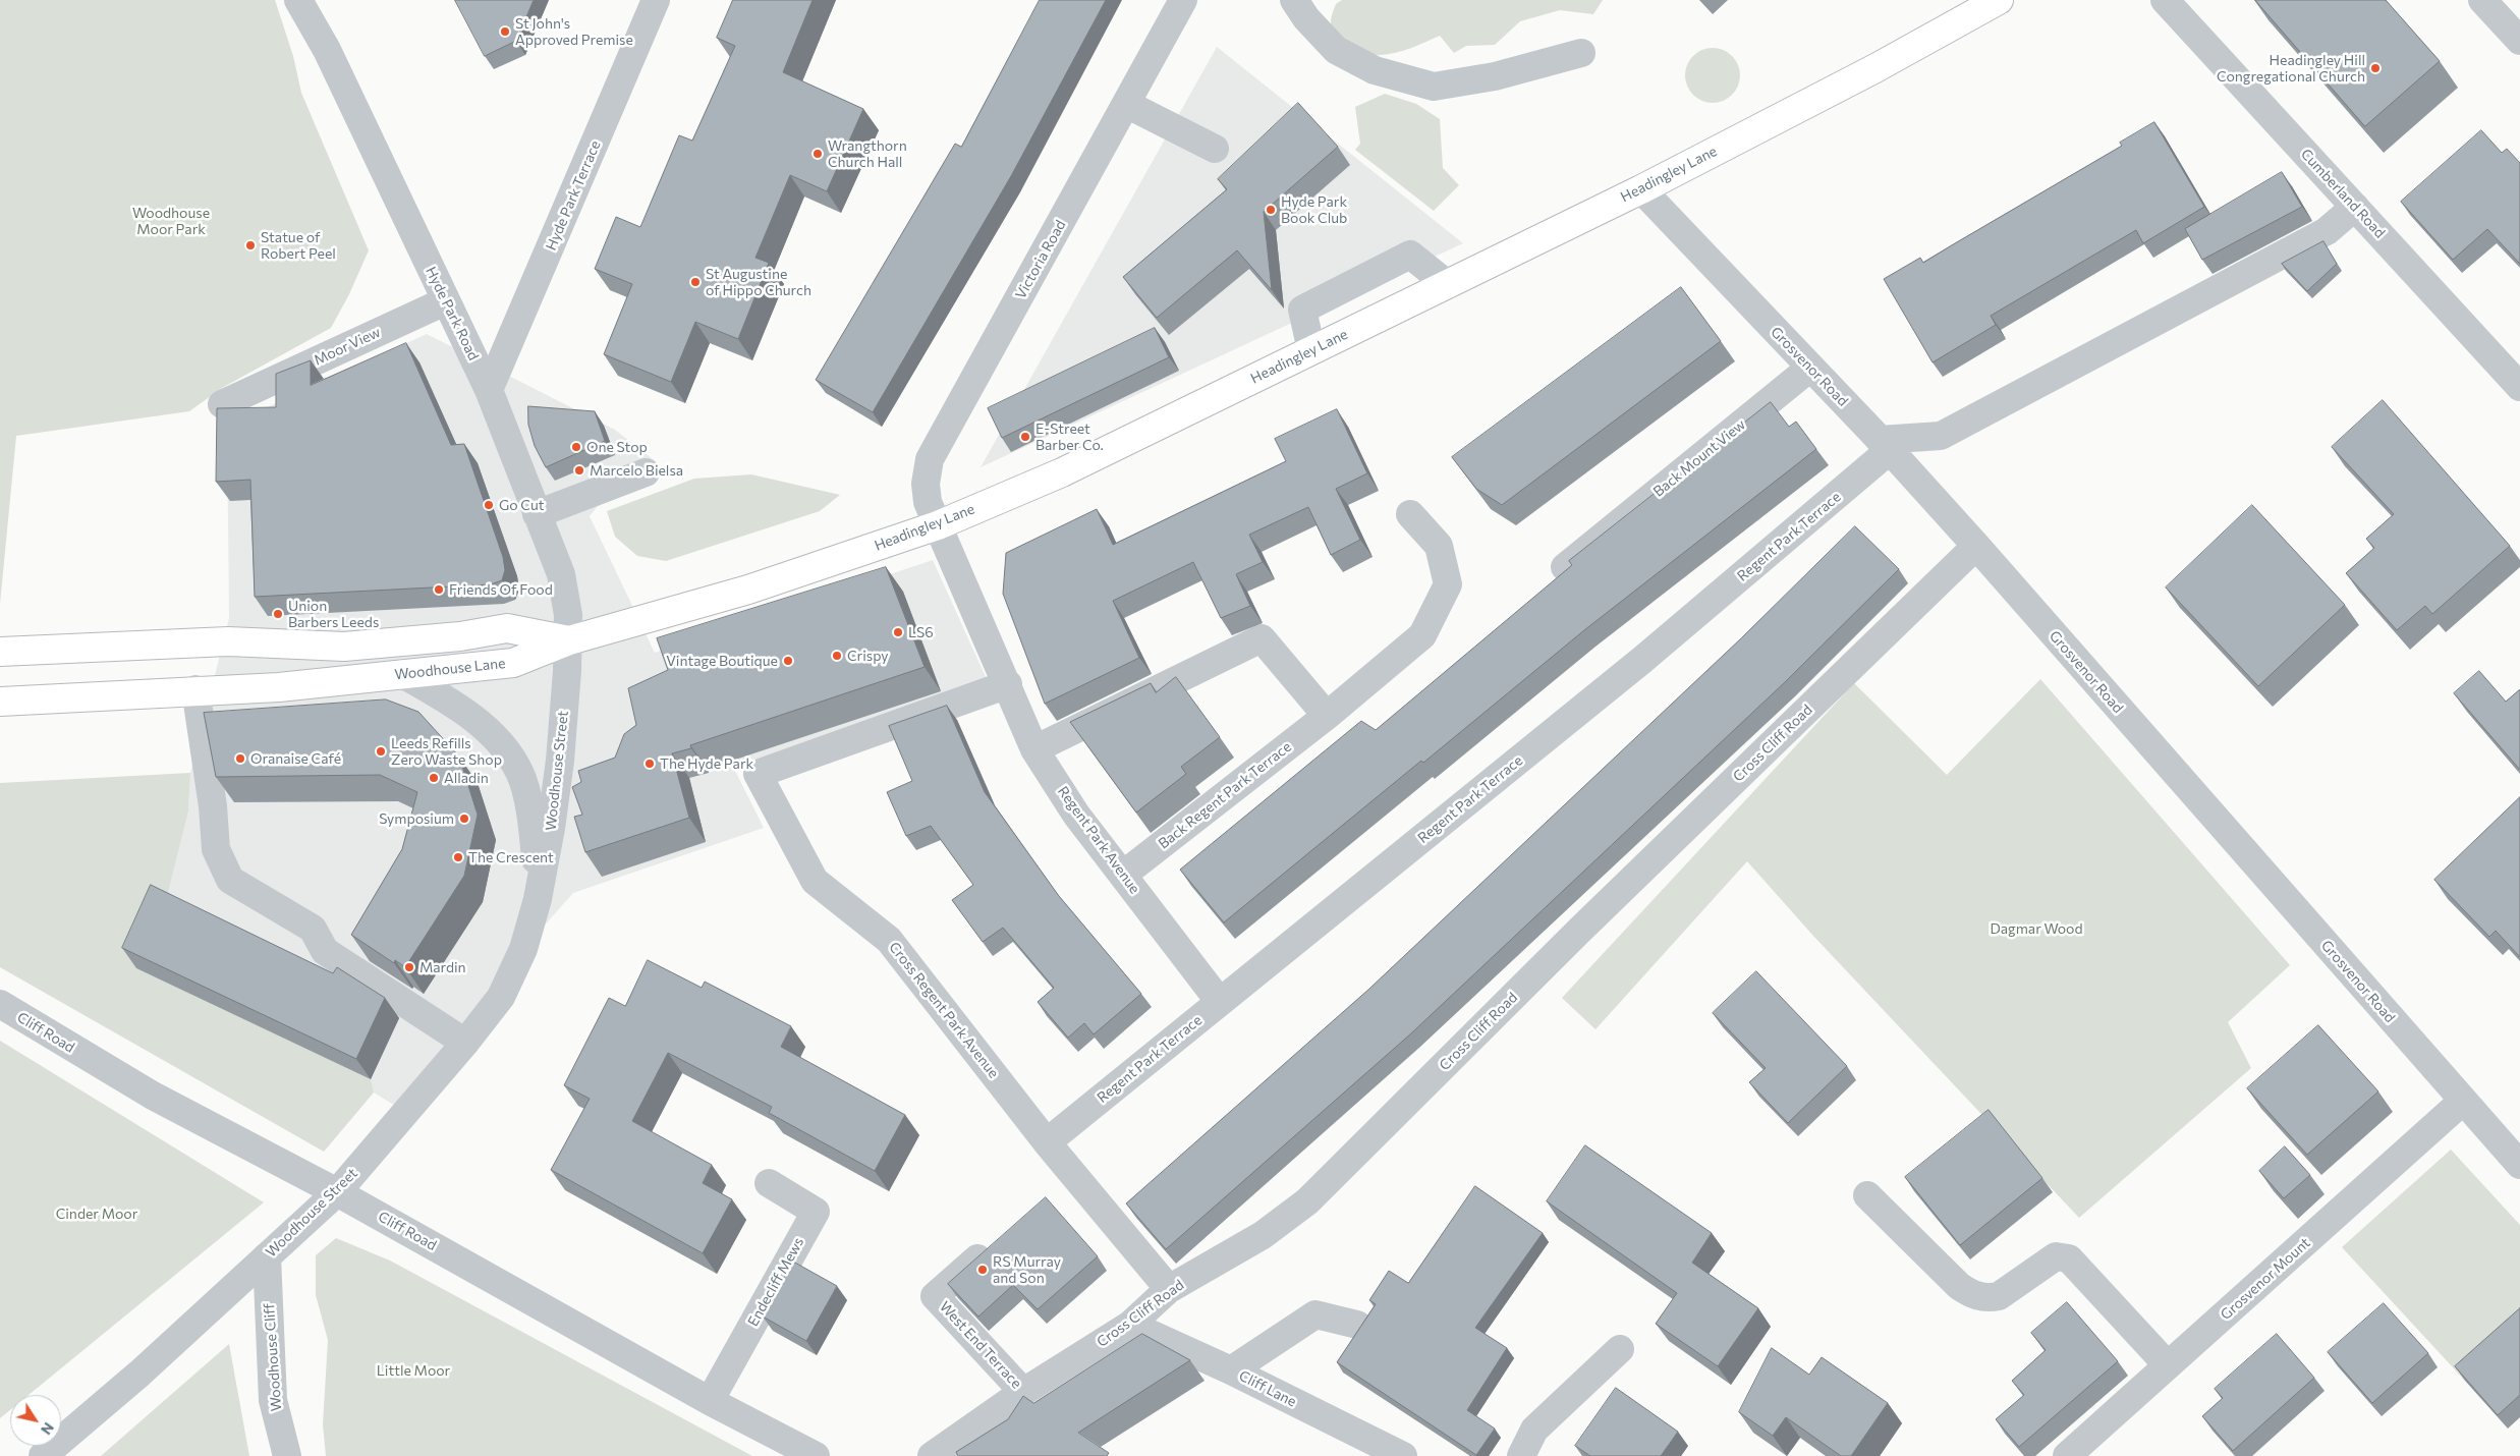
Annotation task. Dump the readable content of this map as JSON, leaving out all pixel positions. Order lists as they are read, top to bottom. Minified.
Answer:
{"streets":{"highway":["Headingley Lane","Woodhouse Lane"],"street":["Cumberland Road","Hyde Park Terrace","Victoria Road","Hyde Park Road","Moor View","Grosvenor Road","Back Mount View","Regent Park Terrace","Cross Cliff Road","Woodhouse Street","Back Regent Park Terrace","Regent Park Avenue","Cross Regent Park Avenue","Cliff Road","Grosvenor Mount","Endecliff Mews","West End Terrace","Woodhouse Cliff","Cliff Lane"]},"crossings":[["Headingley Lane","Victoria Road"],["Headingley Lane","Hyde Park Road"],["Headingley Lane","Grosvenor Road"],["Headingley Lane","Woodhouse Lane"],["Headingley Lane","Woodhouse Street"],["Headingley Lane","Regent Park Avenue"],["Hyde Park Terrace","Hyde Park Road"],["Victoria Road","Regent Park Avenue"],["Hyde Park Road","Moor View"],["Hyde Park Road","Woodhouse Lane"],["Hyde Park Road","Woodhouse Street"],["Grosvenor Road","Back Mount View"],["Grosvenor Road","Regent Park Terrace"],["Grosvenor Road","Cross Cliff Road"],["Grosvenor Road","Grosvenor Mount"],["Regent Park Terrace","Regent Park Avenue"],["Regent Park Terrace","Cross Regent Park Avenue"],["Woodhouse Lane","Woodhouse Street"],["Cross Cliff Road","Cross Regent Park Avenue"],["Cross Cliff Road","West End Terrace"],["Cross Cliff Road","Cliff Lane"],["Woodhouse Street","Cliff Road"],["Woodhouse Street","Woodhouse Cliff"],["Back Regent Park Terrace","Regent Park Avenue"],["Regent Park Avenue","Cross Regent Park Avenue"],["Cliff Road","Endecliff Mews"]],"parks":["Woodhouse Moor Park","Dagmar Wood","Cinder Moor","Little Moor"],"places":["St John's Approved Premise","Headingley Hill Congregational Church","Wrangthorn Church Hall","Hyde Park Book Club","Statue of Robert Peel","St Augustine of Hippo Church","E-Street Barber Co.","One Stop","Marcelo Bielsa","Go Cut","Friends Of Food","Union Barbers Leeds","LS6","Crispy","Vintage Boutique","Leeds Refills Zero Waste Shop","Oranaise Café","The Hyde Park","Alladin","Symposium","The Crescent","Mardin","RS Murray and Son"],"north":"bottom right"}
